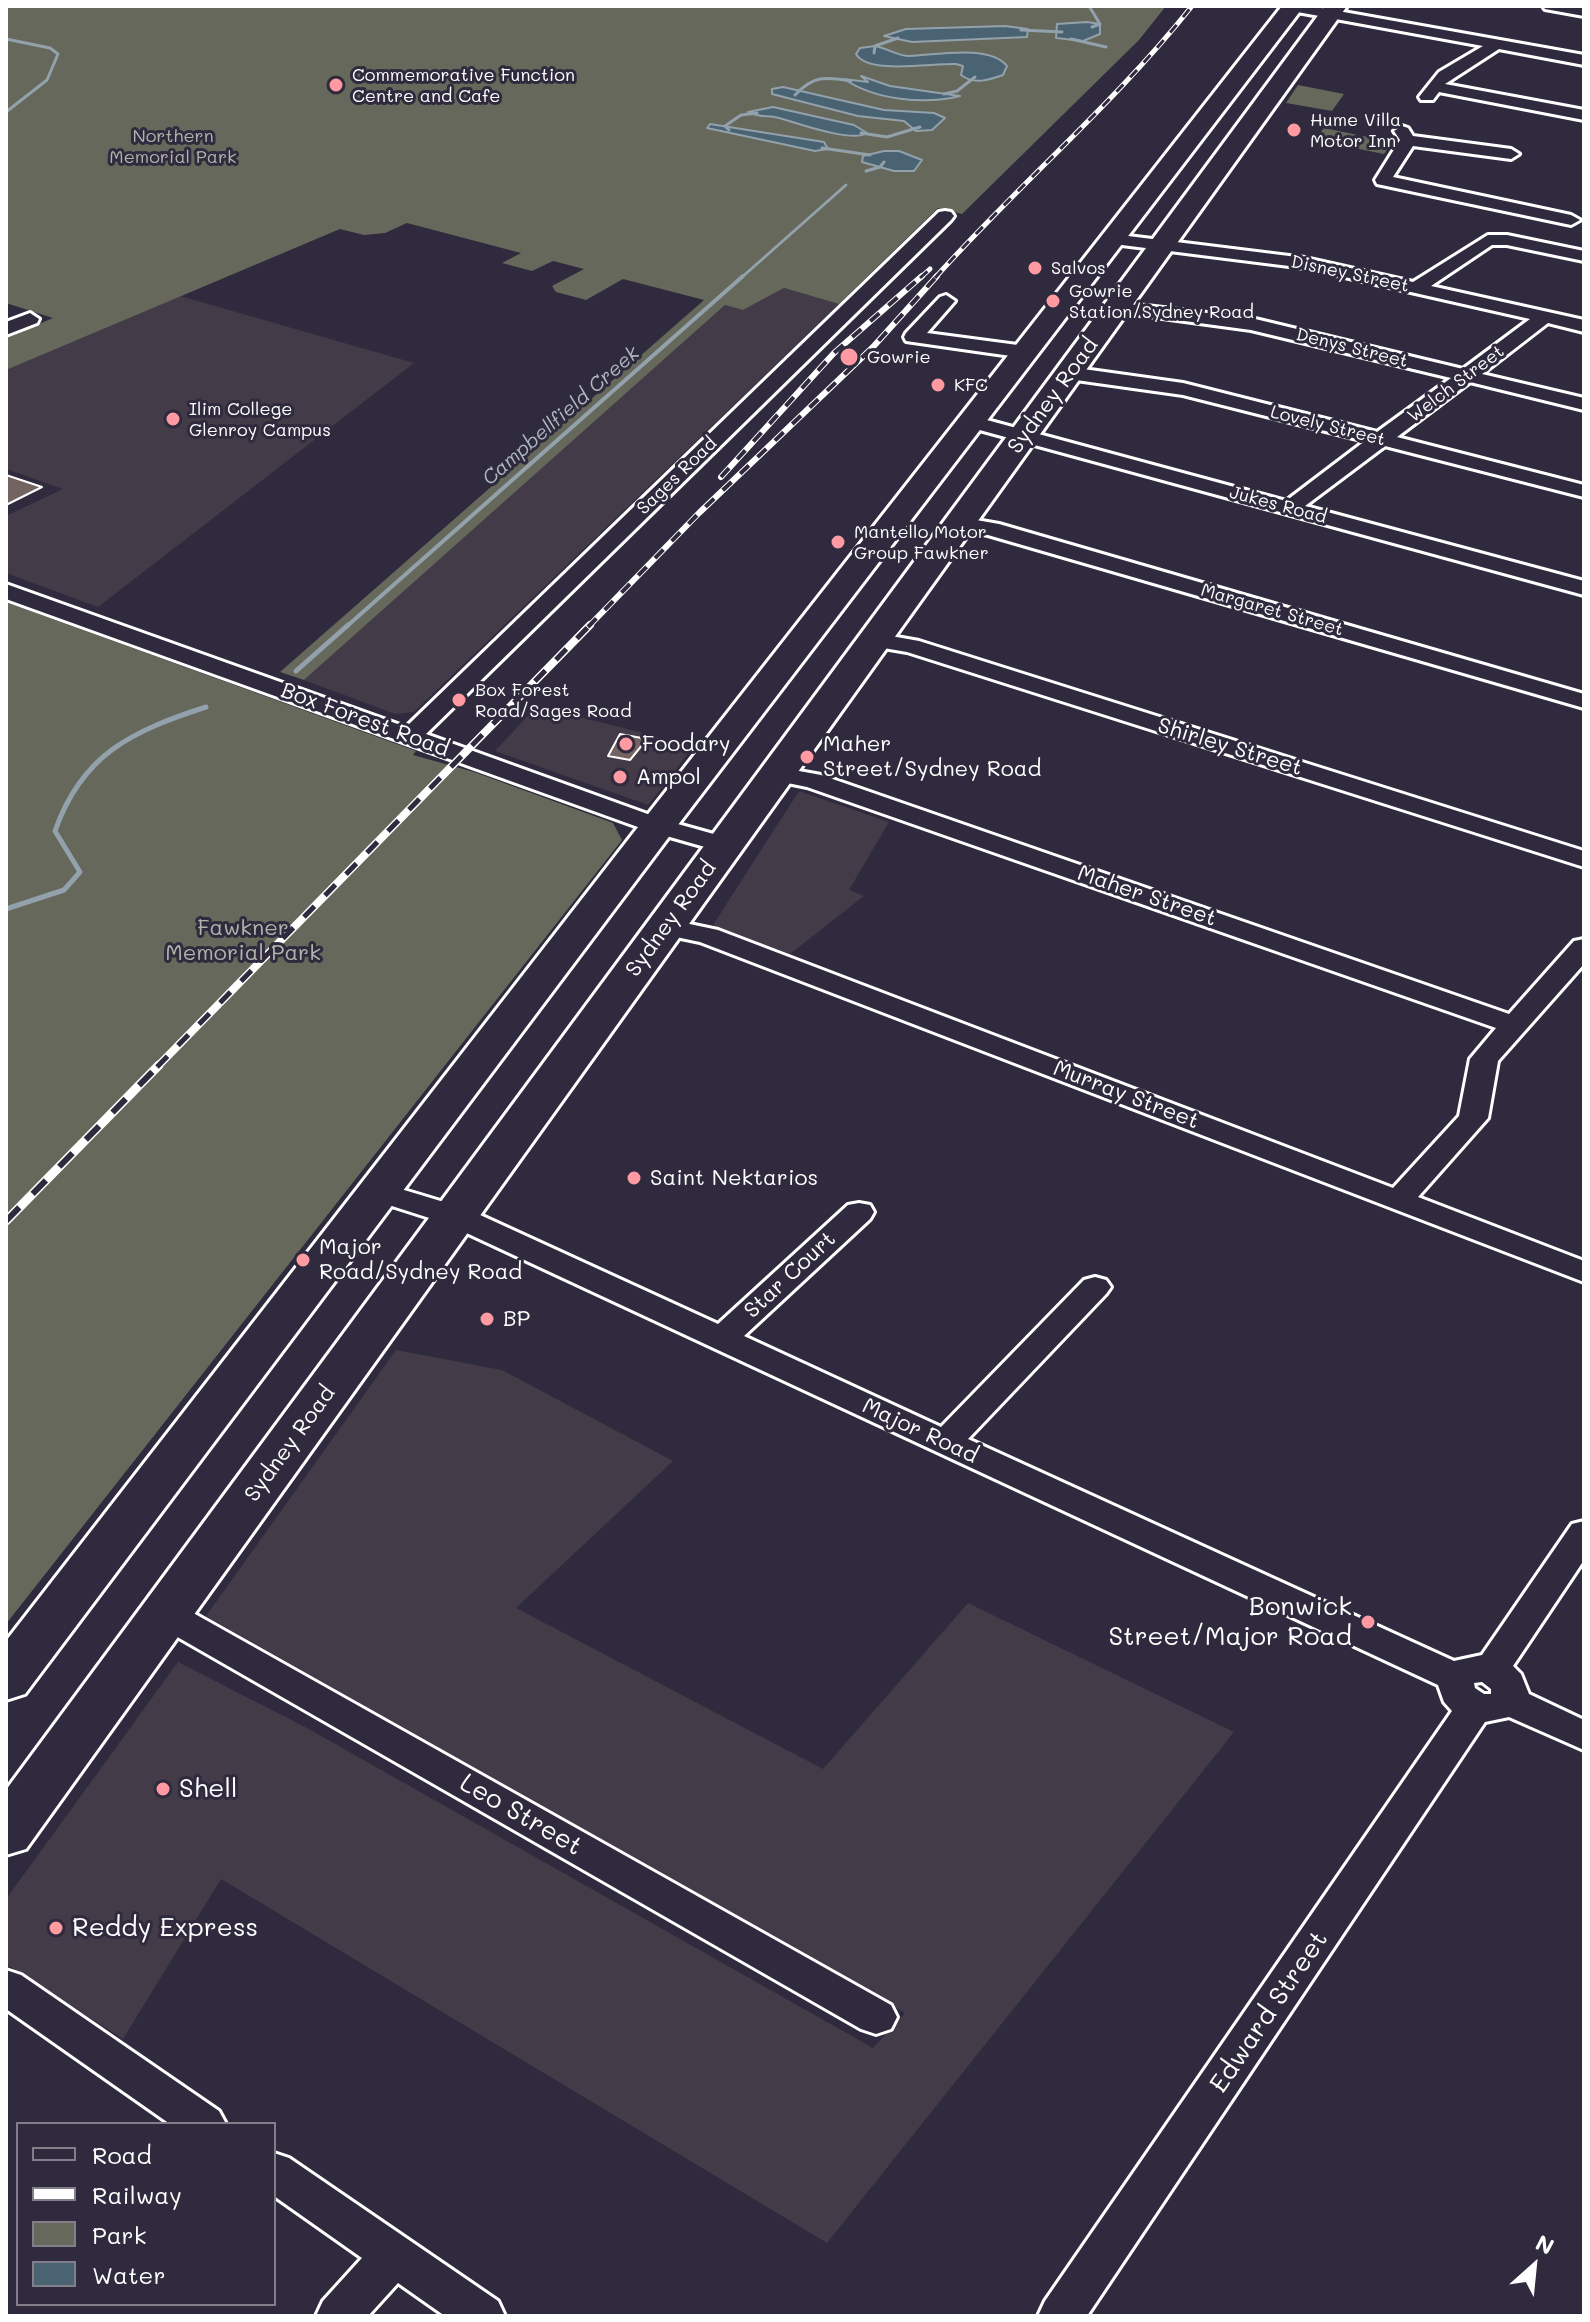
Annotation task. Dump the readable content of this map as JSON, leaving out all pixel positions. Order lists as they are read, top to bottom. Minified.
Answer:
{"streets":{"highway":["Sydney Road"],"street":["Disney Street","Denys Street","Welch Street","Lovely Street","Sages Road","Jukes Road","Margaret Street","Box Forest Road","Shirley Street","Maher Street","Murray Street","Star Court","Major Road","Leo Street","Edward Street"]},"crossings":[["Disney Street","Welch Street"],["Disney Street","Sydney Road"],["Denys Street","Welch Street"],["Denys Street","Sydney Road"],["Welch Street","Lovely Street"],["Welch Street","Jukes Road"],["Sydney Road","Lovely Street"],["Sydney Road","Jukes Road"],["Sydney Road","Margaret Street"],["Sydney Road","Box Forest Road"],["Sydney Road","Shirley Street"],["Sydney Road","Maher Street"],["Sydney Road","Murray Street"],["Sydney Road","Major Road"],["Sydney Road","Leo Street"],["Sages Road","Box Forest Road"],["Star Court","Major Road"],["Major Road","Edward Street"]],"water":["Campbellfield Creek"],"parks":["Northern Memorial Park","Fawkner Memorial Park"],"places":["Commemorative Function Centre and Cafe","Hume Villa Motor Inn","Salvos","Gowrie Station/Sydney Road","Gowrie","KFC","Ilim College Glenroy Campus","Mantello Motor Group Fawkner","Box Forest Road/Sages Road","Foodary","Maher Street/Sydney Road","Ampol","Saint Nektarios","Major Road/Sydney Road","BP","Bonwick Street/Major Road","Shell","Reddy Express"],"legend":["Road","Railway","Park","Water"],"north":"top right"}
